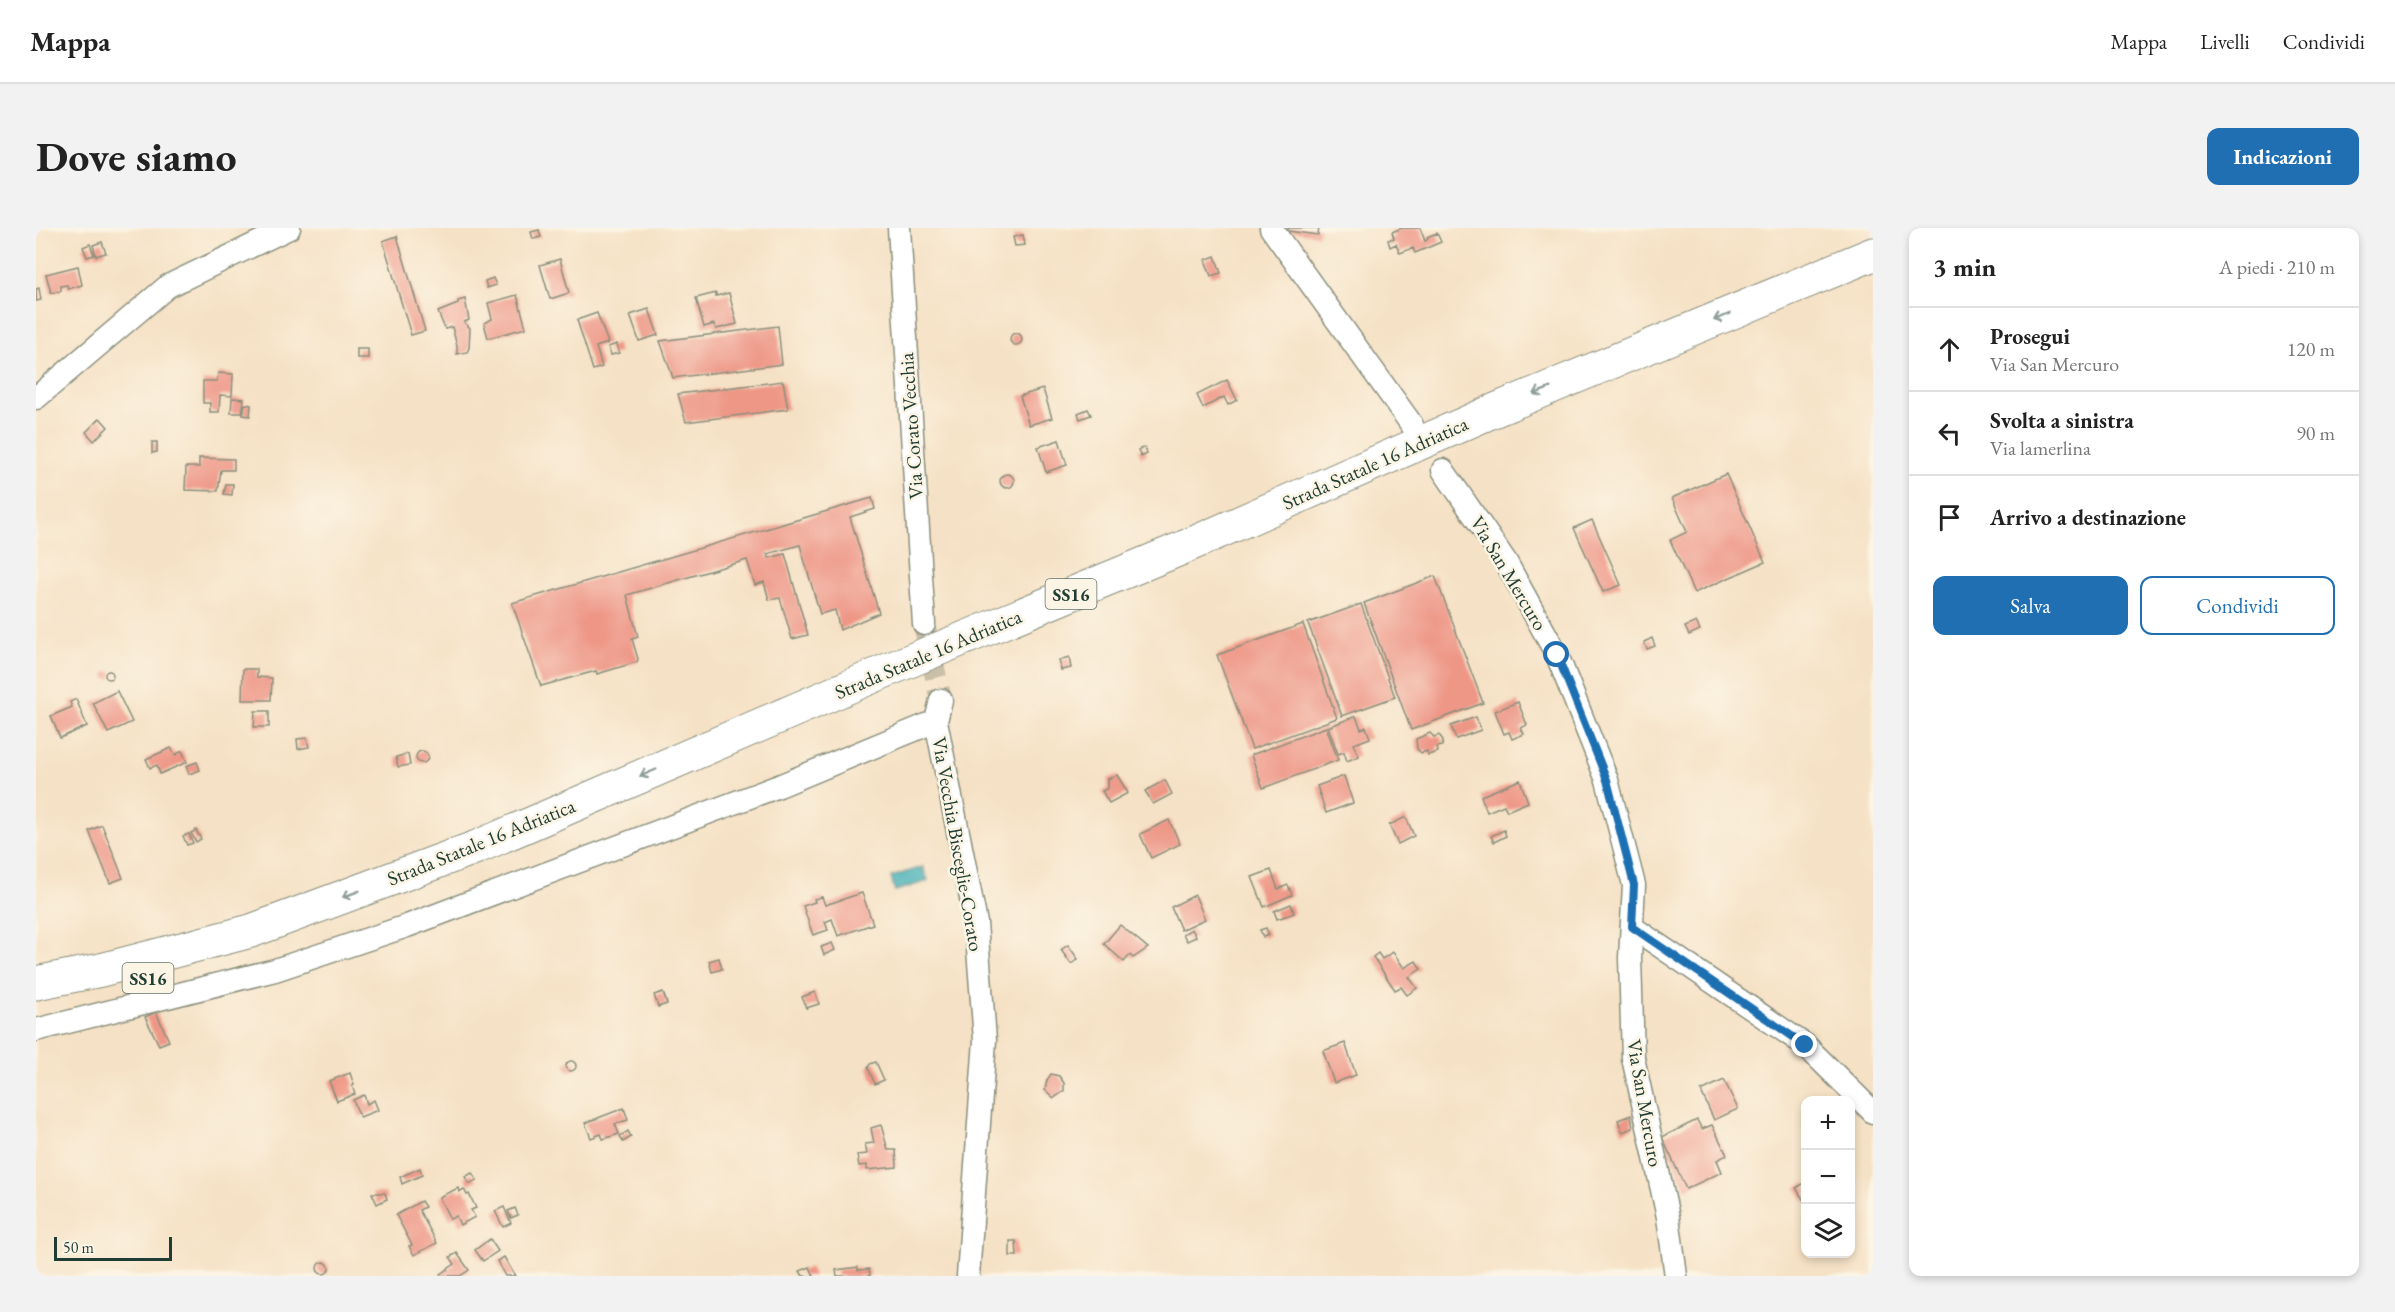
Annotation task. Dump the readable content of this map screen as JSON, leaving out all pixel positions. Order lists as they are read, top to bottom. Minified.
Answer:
{"streets":{"highway":["Strada Statale 16 Adriatica","SS16"],"street":["Via Corato Vecchia","Via San Mercuro","Via Vecchia Bisceglie-Corato"]},"scale_bar":"50 m","page":{"header":"Mappa","nav":["Mappa","Livelli","Condividi"],"buttons":["Indicazioni",["Salva","Condividi"]],"title":"Dove siamo","heading":["3 min","A piedi · 210 m"],"list":[["Prosegui","Via San Mercuro","120 m"],["Svolta a sinistra","Via lamerlina","90 m"],"Arrivo a destinazione"],"map_buttons":["+","−"],"scale":"50 m"}}
